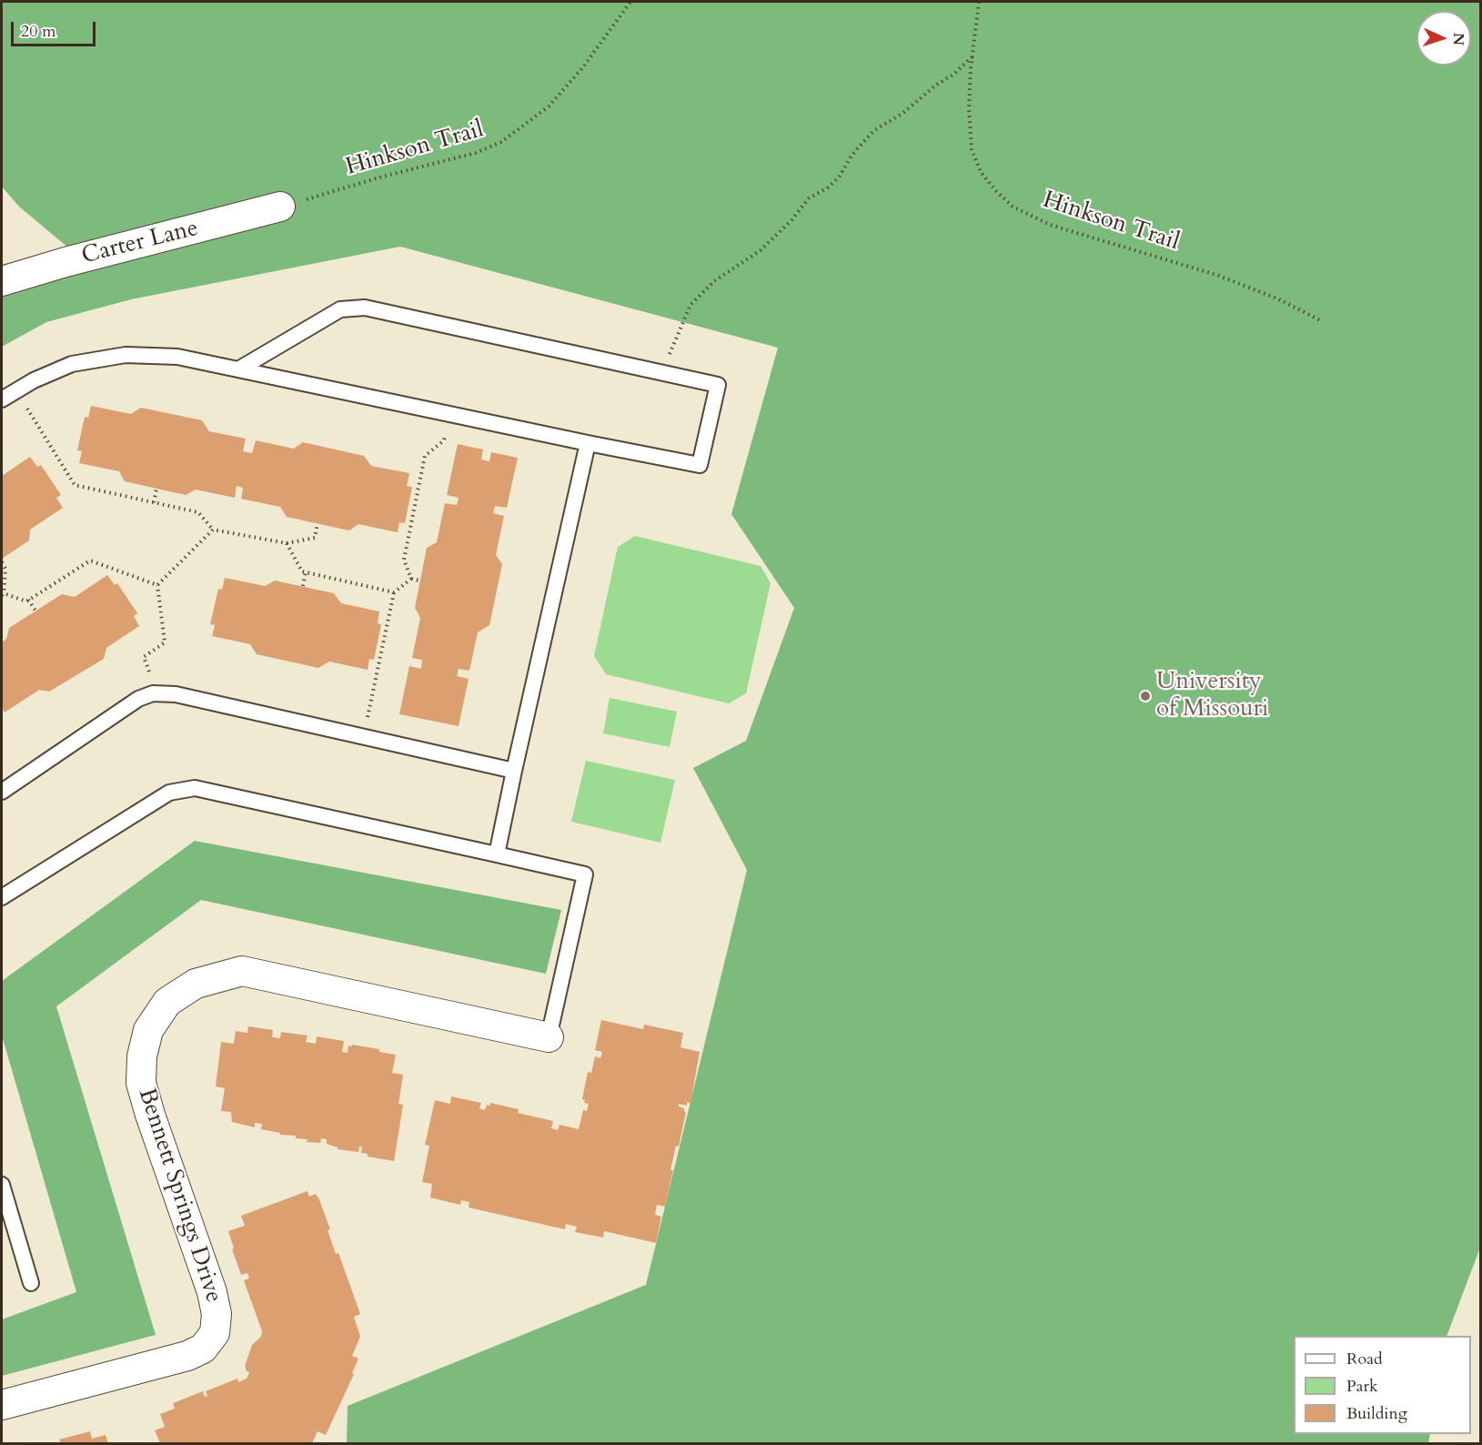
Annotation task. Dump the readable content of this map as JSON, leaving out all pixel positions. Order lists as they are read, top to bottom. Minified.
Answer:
{"streets":{"street":["Carter Lane","Bennett Springs Drive"],"path":["Hinkson Trail"]},"crossings":[["Hinkson Trail","Carter Lane"]],"places":["University of Missouri"],"legend":["Road","Park","Building"],"scale_bar":"20 m","north":"right"}
